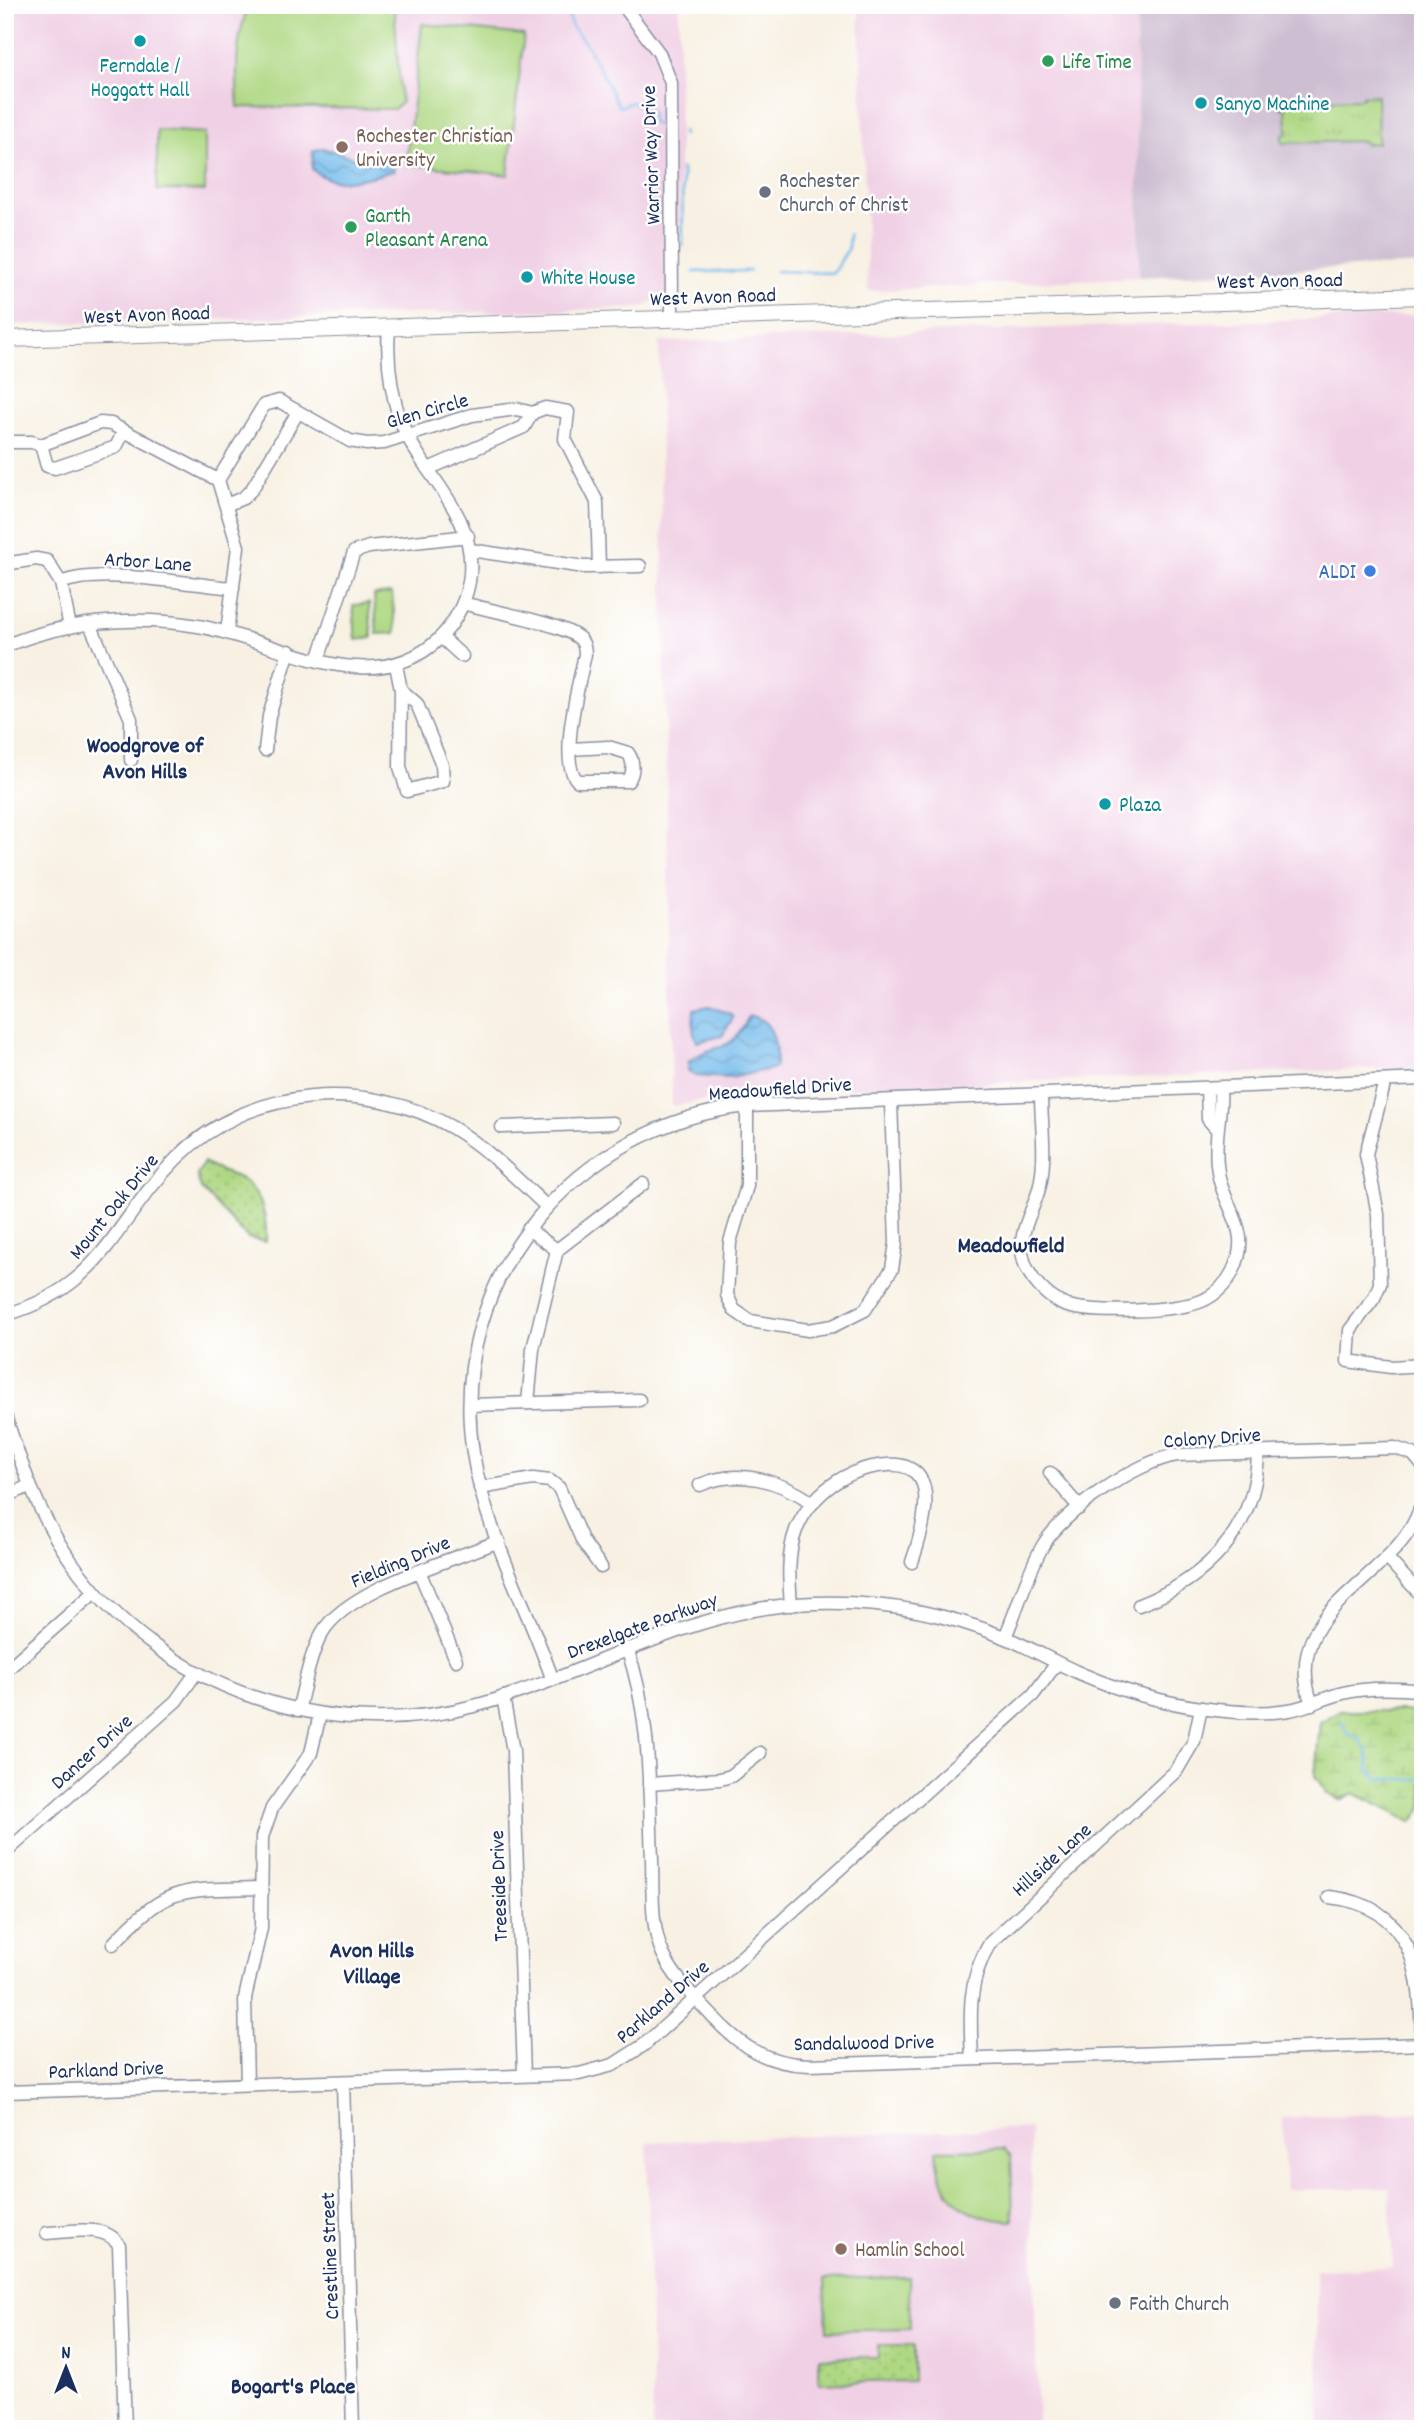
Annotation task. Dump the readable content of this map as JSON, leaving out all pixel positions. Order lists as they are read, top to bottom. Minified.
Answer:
{"streets":{"main road":["West Avon Road"],"street":["Warrior Way Drive","Glen Circle","Arbor Lane","Meadowfield Drive","Mount Oak Drive","Colony Drive","Fielding Drive","Drexelgate Parkway","Dancer Drive","Hillside Lane","Treeside Drive","Parkland Drive","Sandalwood Drive","Crestline Street"]},"crossings":[["Warrior Way Drive","West Avon Road"],["Meadowfield Drive","Mount Oak Drive"],["Meadowfield Drive","Fielding Drive"],["Meadowfield Drive","Drexelgate Parkway"],["Colony Drive","Drexelgate Parkway"],["Fielding Drive","Drexelgate Parkway"],["Drexelgate Parkway","Dancer Drive"],["Drexelgate Parkway","Hillside Lane"],["Drexelgate Parkway","Treeside Drive"],["Drexelgate Parkway","Parkland Drive"],["Drexelgate Parkway","Sandalwood Drive"],["Hillside Lane","Sandalwood Drive"],["Treeside Drive","Parkland Drive"],["Parkland Drive","Sandalwood Drive"],["Parkland Drive","Crestline Street"]],"districts":["Woodgrove of Avon Hills","Meadowfield","Avon Hills Village","Bogart's Place"],"places":["Ferndale / Hoggatt Hall","Life Time","Sanyo Machine","Rochester Christian University","Rochester Church of Christ","Garth Pleasant Arena","White House","ALDI","Plaza","Hamlin School","Faith Church"],"north":"top"}
